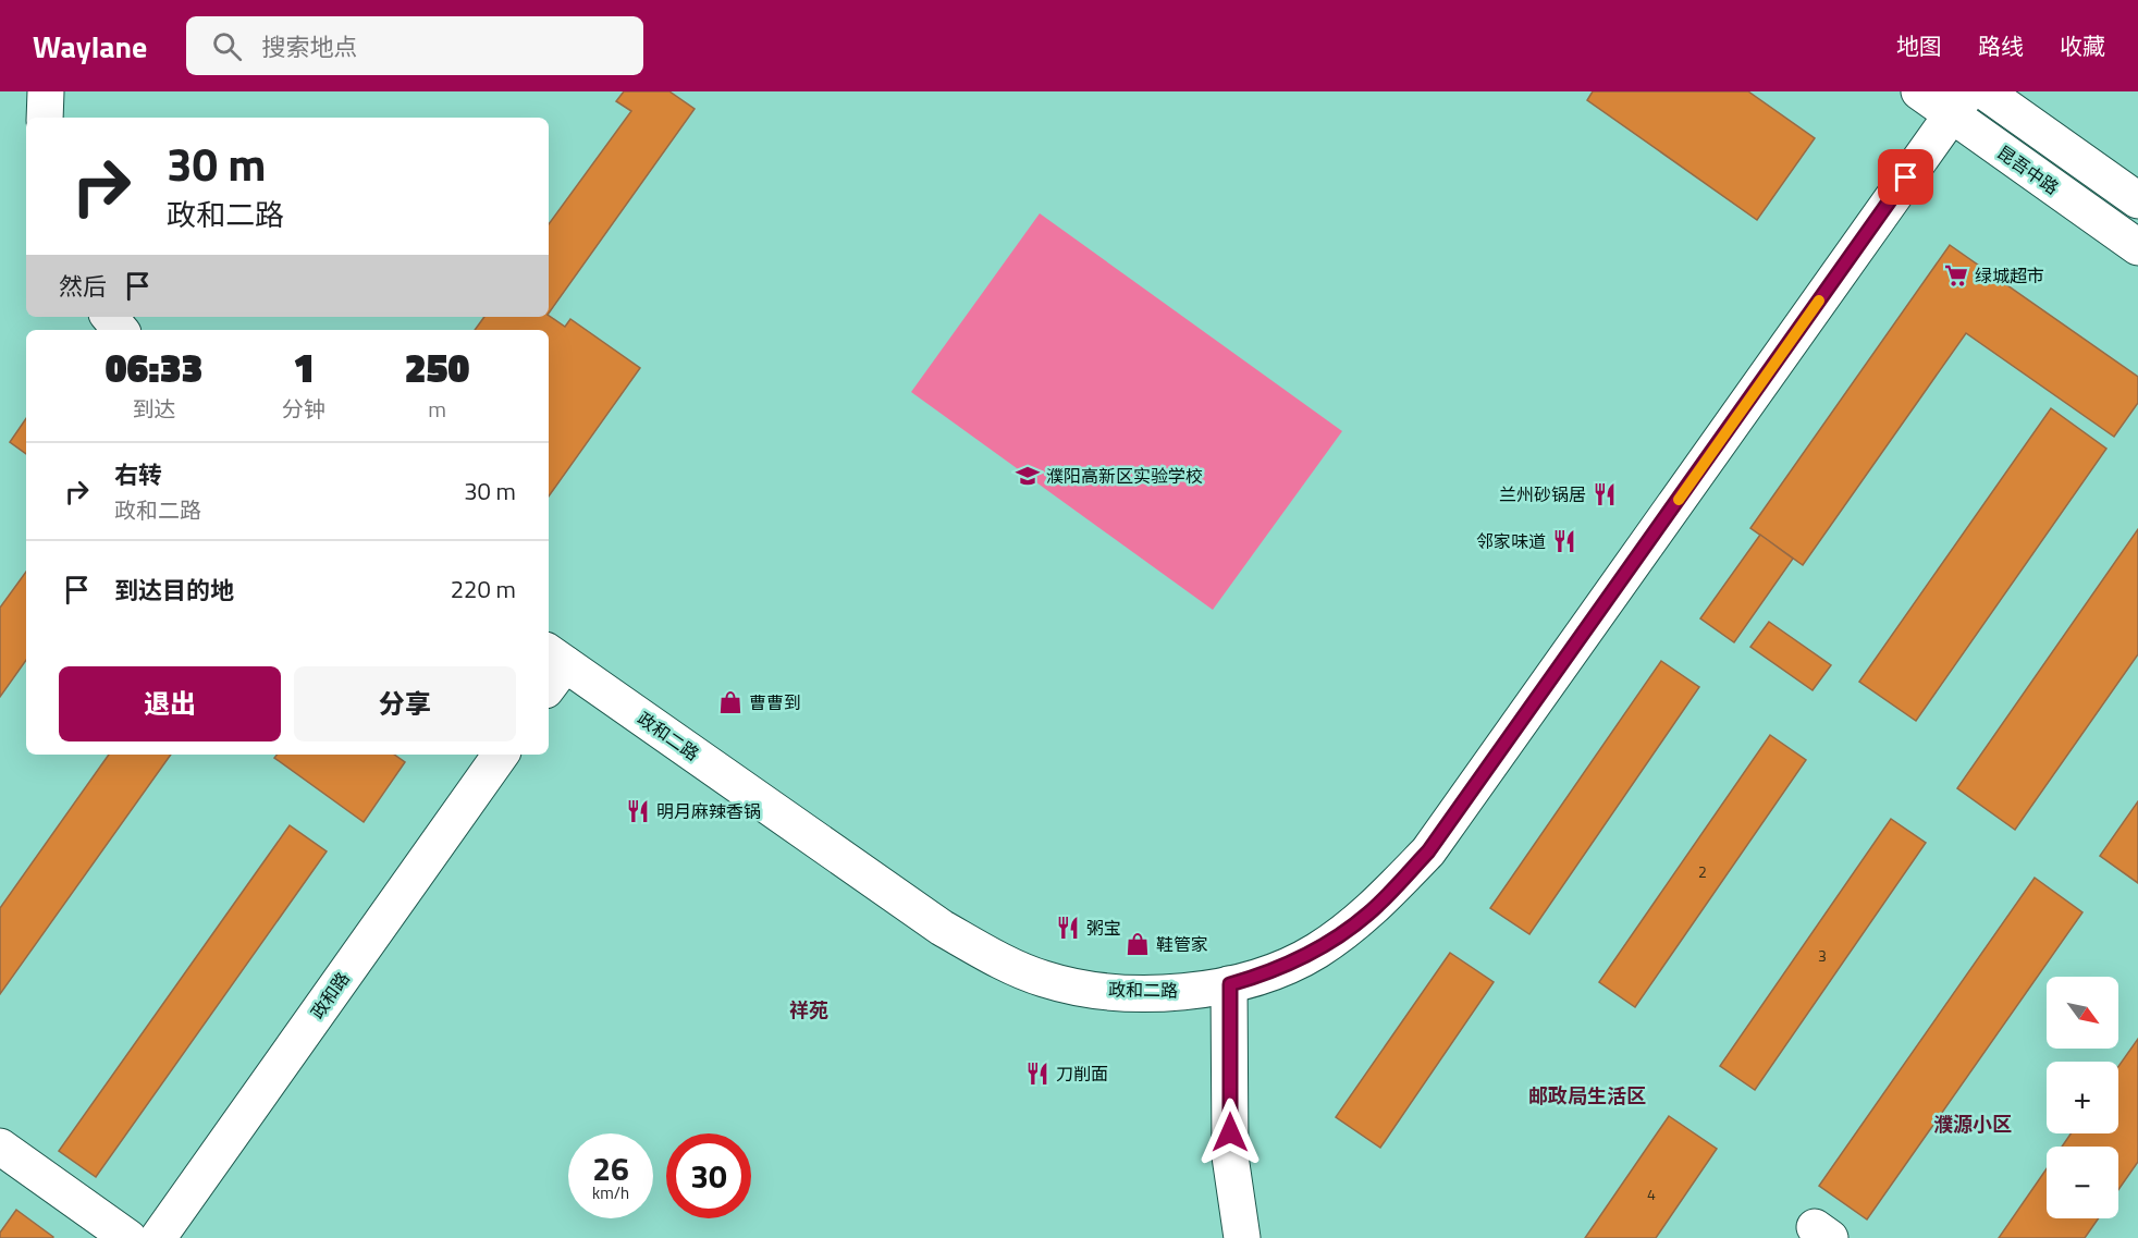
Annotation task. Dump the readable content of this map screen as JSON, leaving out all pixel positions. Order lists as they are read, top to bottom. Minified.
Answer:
{"streets":{"street":["昆吾中路","政和二路","政和路"]},"crossings":[["昆吾中路","政和二路"]],"districts":["祥苑","邮政局生活区","濮源小区"],"places":{"supermarket":["绿城超市"],"school or university":["濮阳高新区实验学校"],"restaurant":["兰州砂锅居","邻家味道","明月麻辣香锅","粥宝","刀削面"],"shop":["曹曹到","鞋管家"]},"house_numbers":["2","3","4"],"north":"bottom right","page":{"header":"Waylane","search":"搜索地点","nav":["地图","路线","收藏"],"turn":["30 m","政和二路"],"then":"然后","eta":["06:33","到达","1","分钟","250","m"],"list":[{"name":"右转","note":"政和二路","value":"30 m"},{"name":"到达目的地","value":"220 m"}],"buttons":["退出","分享"],"map_buttons":["+","−"],"speed":"26 km/h","limit":"30"}}
